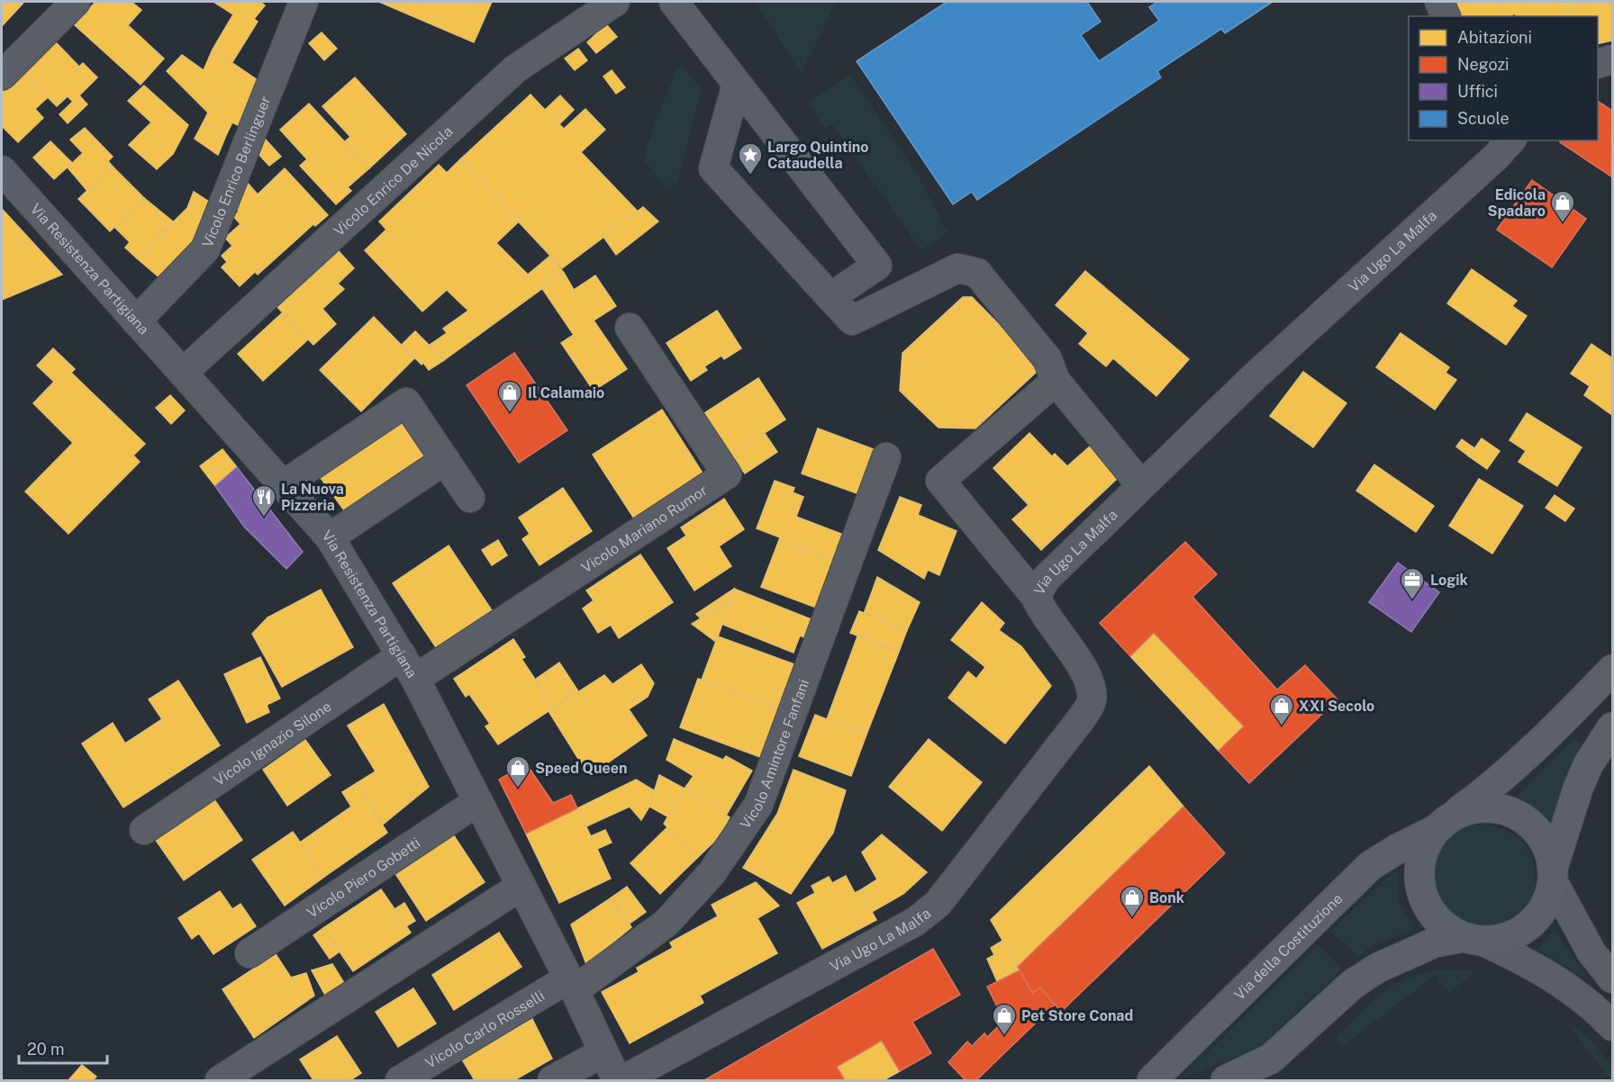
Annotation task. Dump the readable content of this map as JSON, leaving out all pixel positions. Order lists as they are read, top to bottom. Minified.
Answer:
{"streets":{"main road":["Via della Costituzione"],"street":["Vicolo Enrico Berlinguer","Vicolo Enrico De Nicola","Via Ugo La Malfa","Via Resistenza Partigiana","Vicolo Mariano Rumor","Vicolo Ignazio Silone","Vicolo Amintore Fanfani","Vicolo Piero Gobetti","Vicolo Carlo Rosselli"]},"crossings":[["Vicolo Enrico Berlinguer","Via Resistenza Partigiana"],["Vicolo Enrico De Nicola","Via Resistenza Partigiana"],["Via Resistenza Partigiana","Vicolo Mariano Rumor"],["Via Resistenza Partigiana","Vicolo Ignazio Silone"],["Via Resistenza Partigiana","Vicolo Amintore Fanfani"],["Via Resistenza Partigiana","Vicolo Piero Gobetti"],["Via Resistenza Partigiana","Vicolo Carlo Rosselli"],["Vicolo Mariano Rumor","Vicolo Ignazio Silone"],["Vicolo Amintore Fanfani","Vicolo Carlo Rosselli"]],"places":{"place":["Largo Quintino Cataudella"],"shop":["Edicola Spadaro","Il Calamaio","XXI Secolo","Speed Queen","Bonk","Pet Store Conad"],"restaurant":["La Nuova Pizzeria"],"office":["Logik"]},"legend":["Abitazioni","Negozi","Uffici","Scuole"],"scale_bar":"20 m"}
